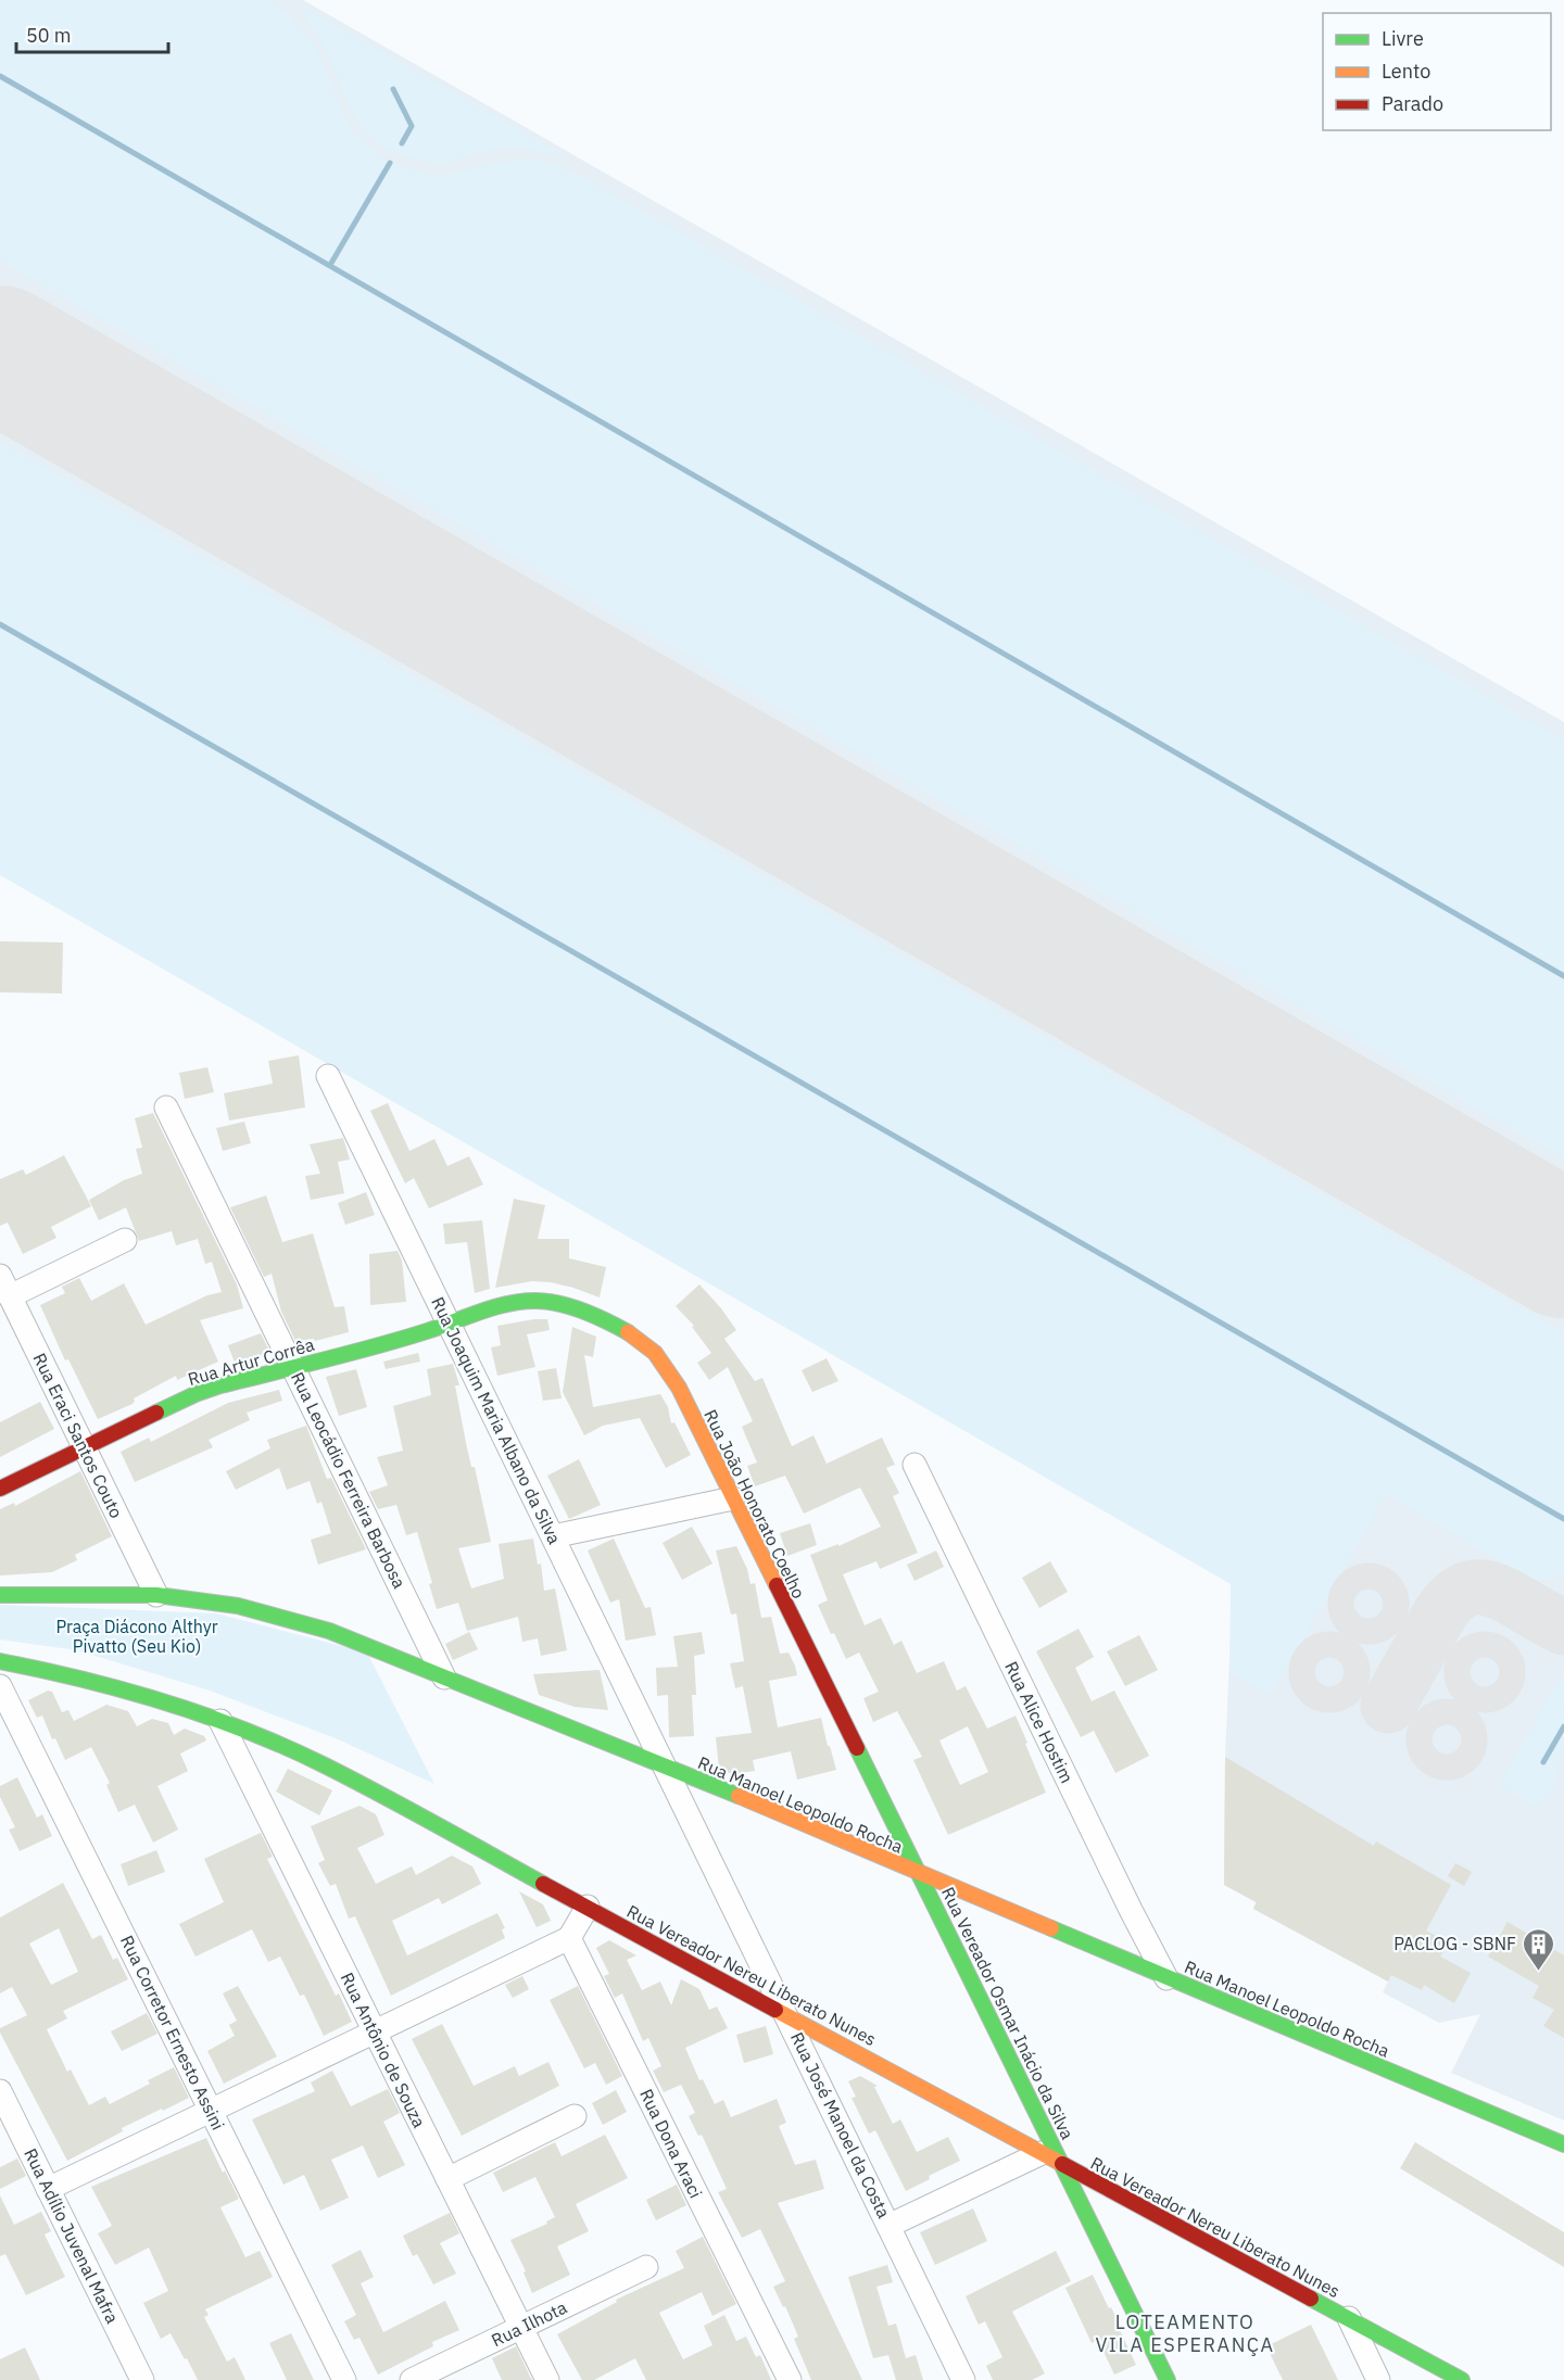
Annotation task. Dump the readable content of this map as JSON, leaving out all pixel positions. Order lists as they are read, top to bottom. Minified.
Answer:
{"streets":{"main road":["Rua Artur Corrêa","Rua João Honorato Coelho","Rua Manoel Leopoldo Rocha","Rua Vereador Nereu Liberato Nunes","Rua Vereador Osmar Inácio da Silva"],"street":["Rua Joaquim Maria Albano da Silva","Rua Eraci Santos Couto","Rua Leocádio Ferreira Barbosa","Rua Alice Hostim","Rua Corretor Ernesto Assini","Rua Antônio de Souza","Rua José Manoel da Costa","Rua Dona Araci","Rua Adílio Juvenal Mafra","Rua Ilhota"]},"crossings":[["Rua Artur Corrêa","Rua Joaquim Maria Albano da Silva"],["Rua Artur Corrêa","Rua Eraci Santos Couto"],["Rua Artur Corrêa","Rua Leocádio Ferreira Barbosa"],["Rua Artur Corrêa","Rua João Honorato Coelho"],["Rua Joaquim Maria Albano da Silva","Rua João Honorato Coelho"],["Rua Joaquim Maria Albano da Silva","Rua Manoel Leopoldo Rocha"],["Rua Joaquim Maria Albano da Silva","Rua José Manoel da Costa"],["Rua Eraci Santos Couto","Rua Manoel Leopoldo Rocha"],["Rua Leocádio Ferreira Barbosa","Rua Manoel Leopoldo Rocha"],["Rua João Honorato Coelho","Rua Manoel Leopoldo Rocha"],["Rua João Honorato Coelho","Rua Vereador Osmar Inácio da Silva"],["Rua Alice Hostim","Rua Manoel Leopoldo Rocha"],["Rua Manoel Leopoldo Rocha","Rua Vereador Osmar Inácio da Silva"],["Rua Manoel Leopoldo Rocha","Rua José Manoel da Costa"],["Rua Vereador Nereu Liberato Nunes","Rua Vereador Osmar Inácio da Silva"],["Rua Vereador Nereu Liberato Nunes","Rua Antônio de Souza"],["Rua Vereador Nereu Liberato Nunes","Rua José Manoel da Costa"],["Rua Antônio de Souza","Rua Ilhota"]],"districts":["LOTEAMENTO VILA ESPERANÇA"],"parks":["Praça Diácono Althyr Pivatto (Seu Kio)"],"places":{"building":["PACLOG - SBNF"]},"legend":["Livre","Lento","Parado"],"scale_bar":"50 m"}
